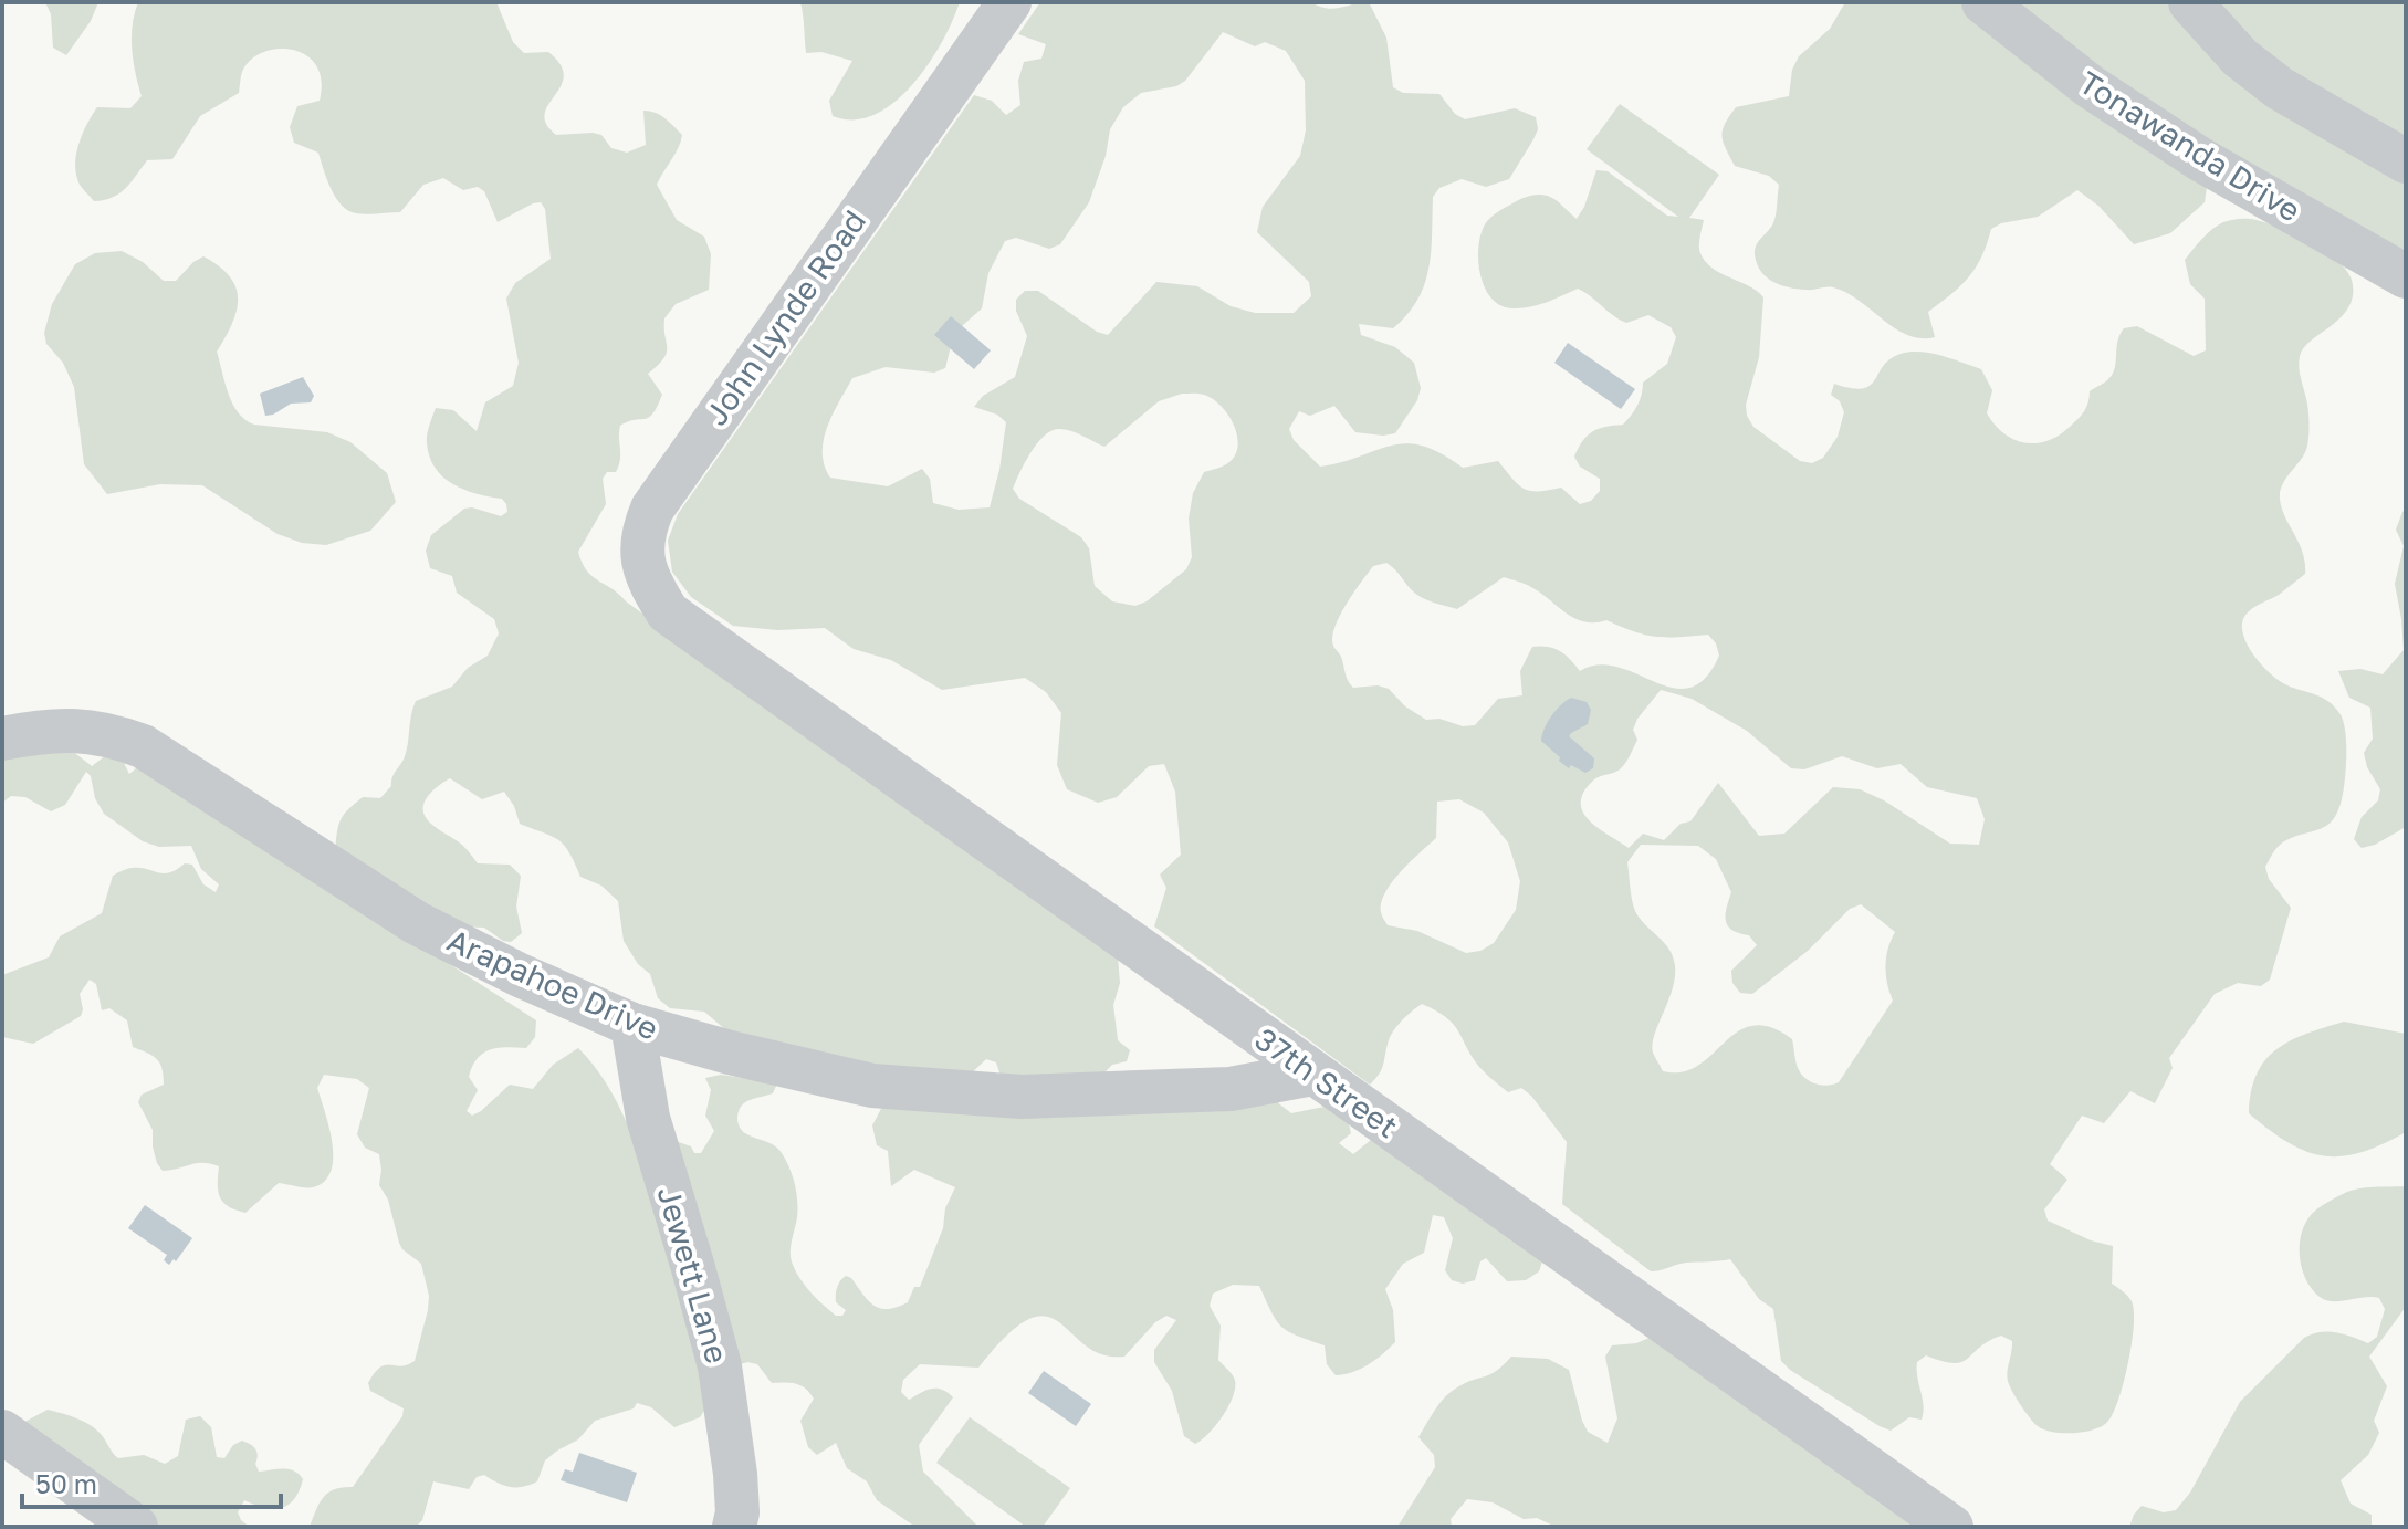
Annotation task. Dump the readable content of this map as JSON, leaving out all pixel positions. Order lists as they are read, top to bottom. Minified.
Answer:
{"streets":{"street":["Tonawanda Drive","John Lynde Road","Arapahoe Drive","37th Street","Jewett Lane"]},"crossings":[["John Lynde Road","37th Street"],["Arapahoe Drive","37th Street"],["Arapahoe Drive","Jewett Lane"]],"scale_bar":"50 m"}
